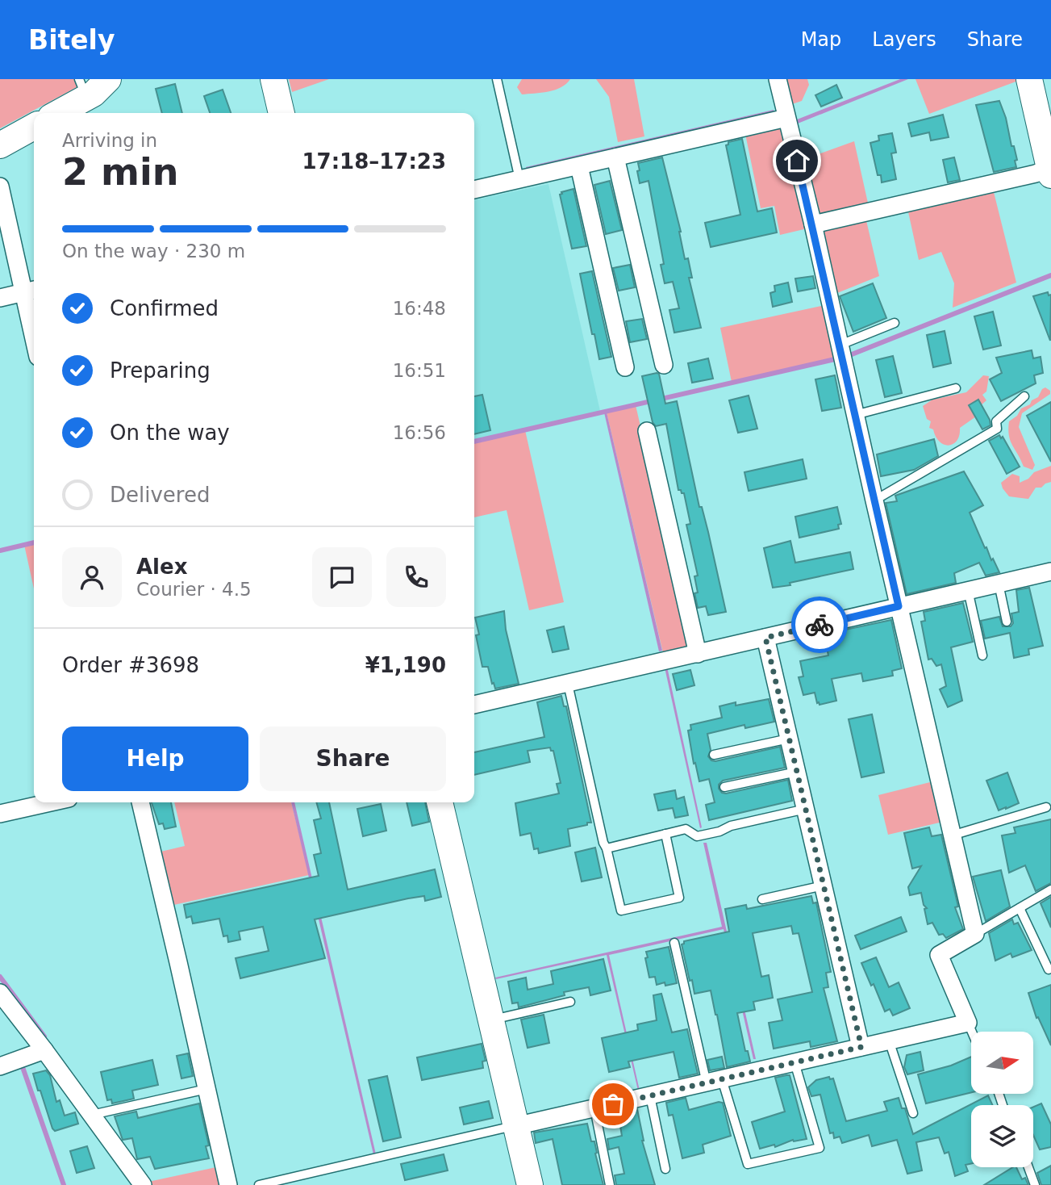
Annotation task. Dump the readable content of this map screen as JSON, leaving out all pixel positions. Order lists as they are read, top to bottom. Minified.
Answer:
{"north":"right","page":{"header":"Bitely","nav":["Map","Layers","Share"],"heading":["2 min","Arriving in","17:18–17:23"],"panel":["Alex","Courier · 4.5","Order #3698","¥1,190"],"bar":"On the way · 230 m","list":[["Confirmed","16:48"],["Preparing","16:51"],["On the way","16:56"],"Delivered"],"buttons":["Help","Share"]}}
